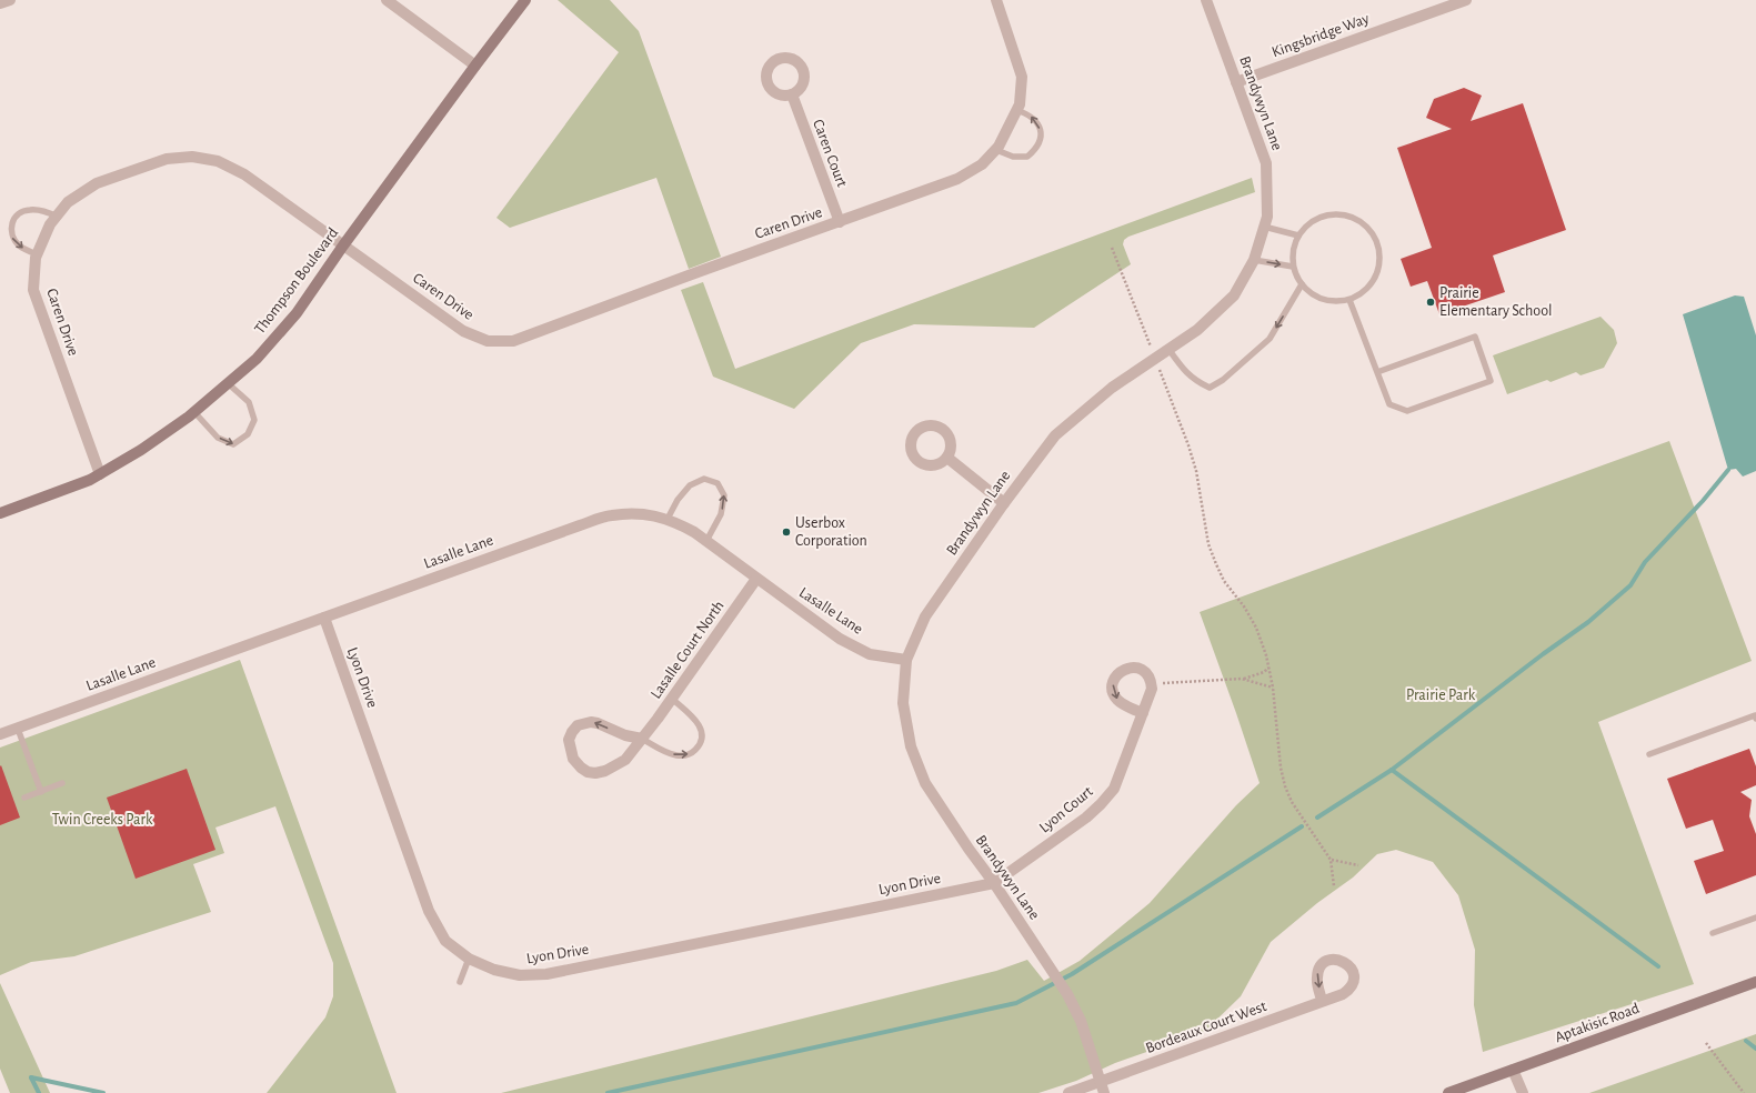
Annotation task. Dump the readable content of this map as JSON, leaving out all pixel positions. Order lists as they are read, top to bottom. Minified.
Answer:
{"streets":{"street":["Kingsbridge Way","Brandywyn Lane","Caren Court","Caren Drive","Thompson Boulevard","Lasalle Lane","Lasalle Court North","Lyon Drive","Lyon Court","Aptakisic Road","Bordeaux Court West"]},"crossings":[["Kingsbridge Way","Brandywyn Lane"],["Brandywyn Lane","Lasalle Lane"],["Brandywyn Lane","Lyon Drive"],["Brandywyn Lane","Lyon Court"],["Brandywyn Lane","Bordeaux Court West"],["Caren Court","Caren Drive"],["Caren Drive","Thompson Boulevard"],["Lasalle Lane","Lasalle Court North"],["Lasalle Lane","Lyon Drive"],["Lyon Drive","Lyon Court"]],"parks":["Prairie Park","Twin Creeks Park"],"places":["Prairie Elementary School","Userbox Corporation"]}
